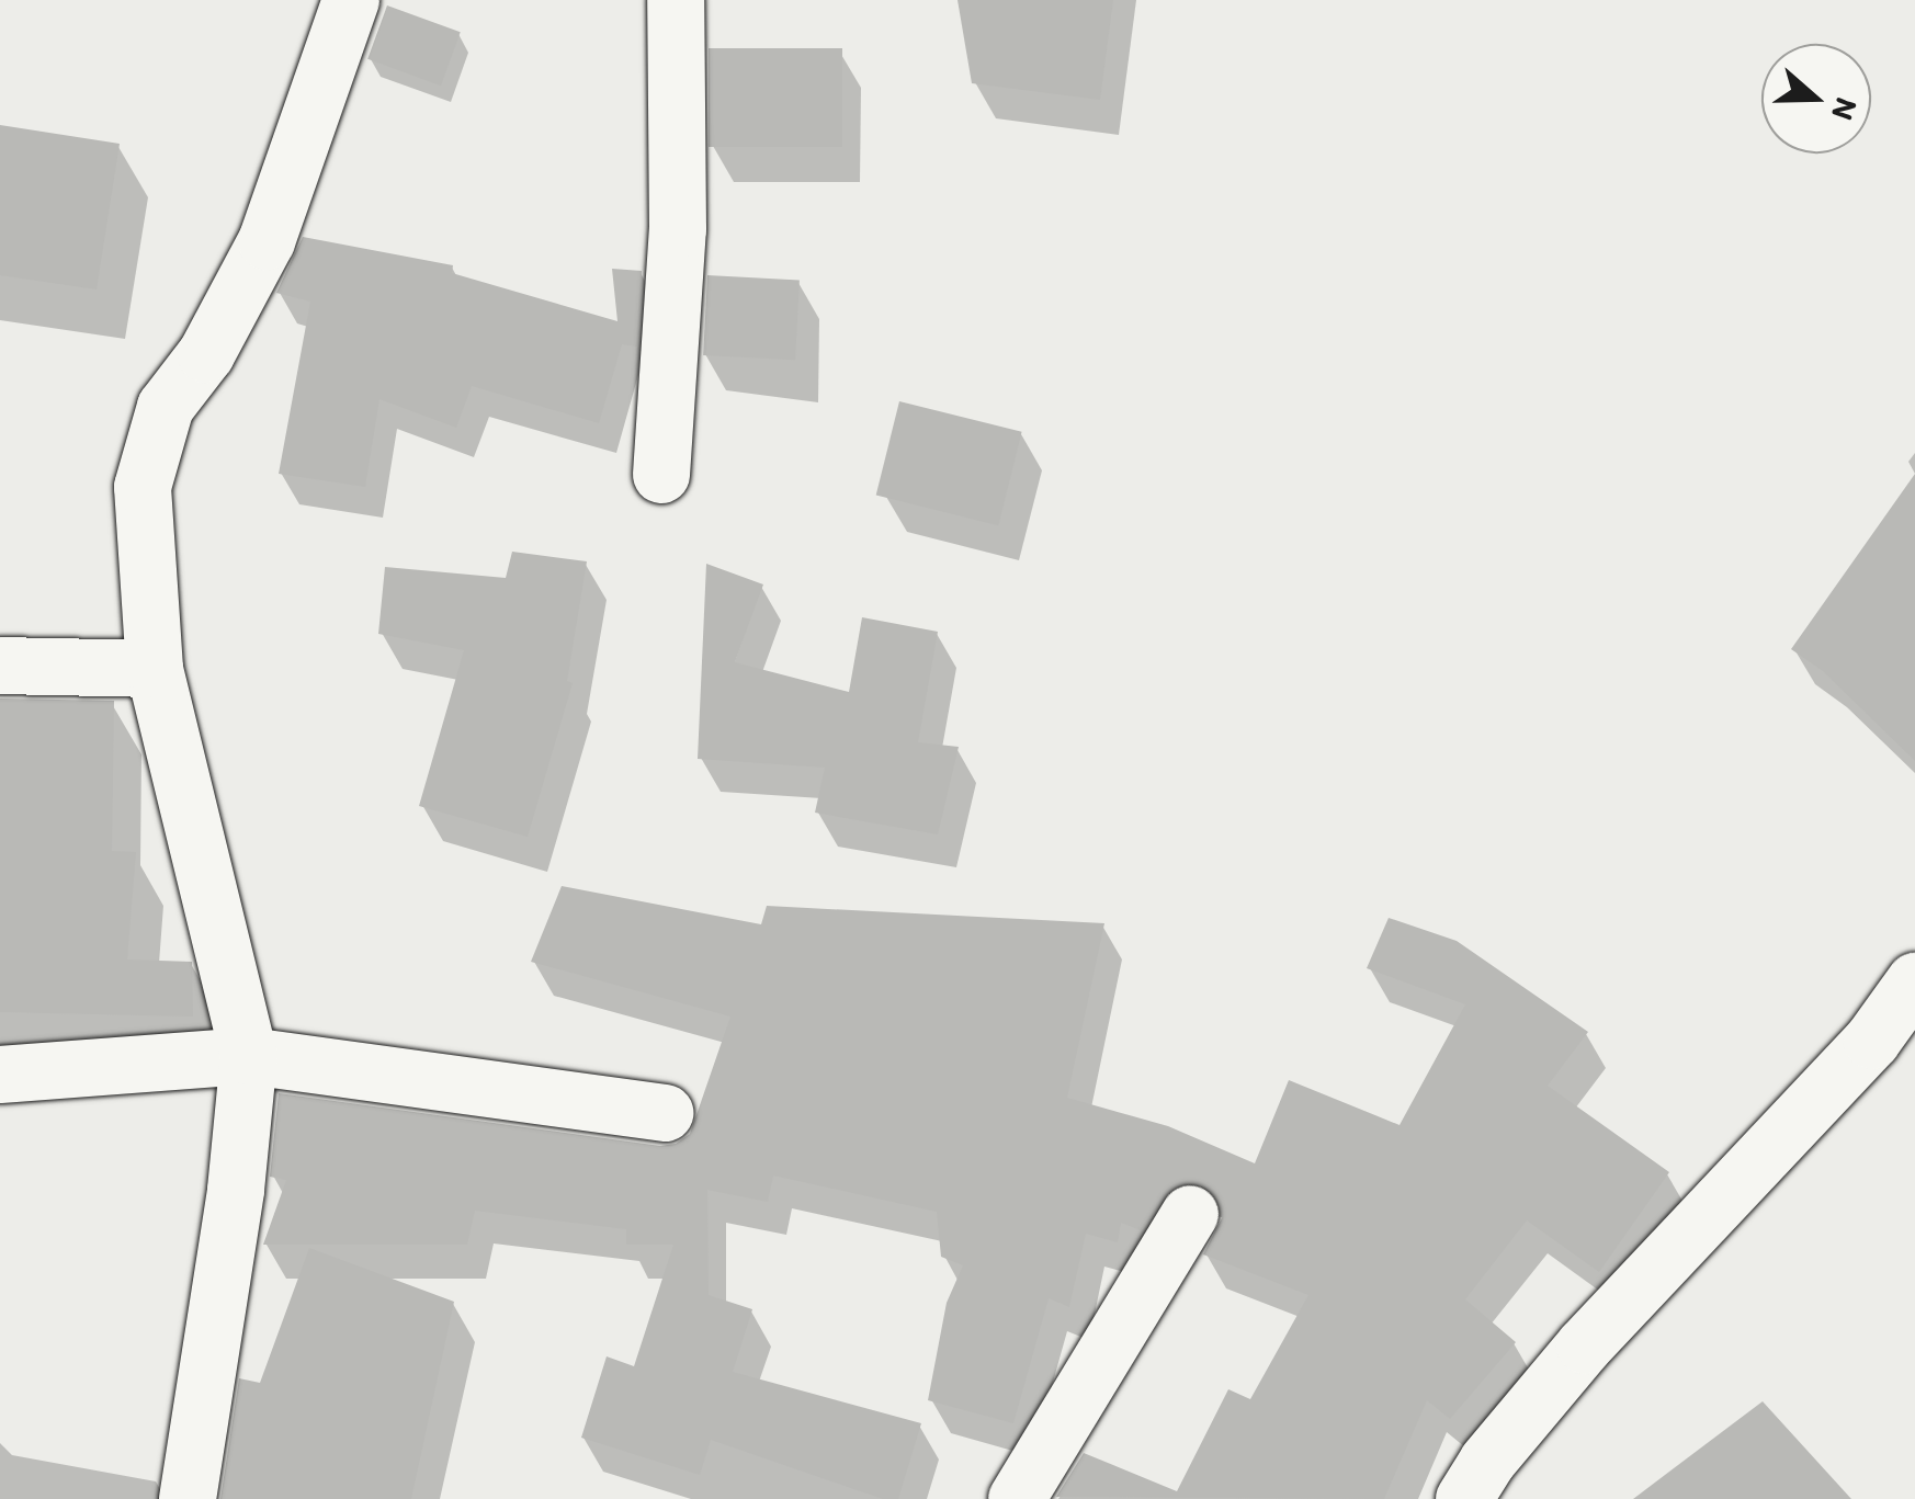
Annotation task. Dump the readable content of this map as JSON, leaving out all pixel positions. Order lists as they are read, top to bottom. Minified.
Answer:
{"north":"right"}
